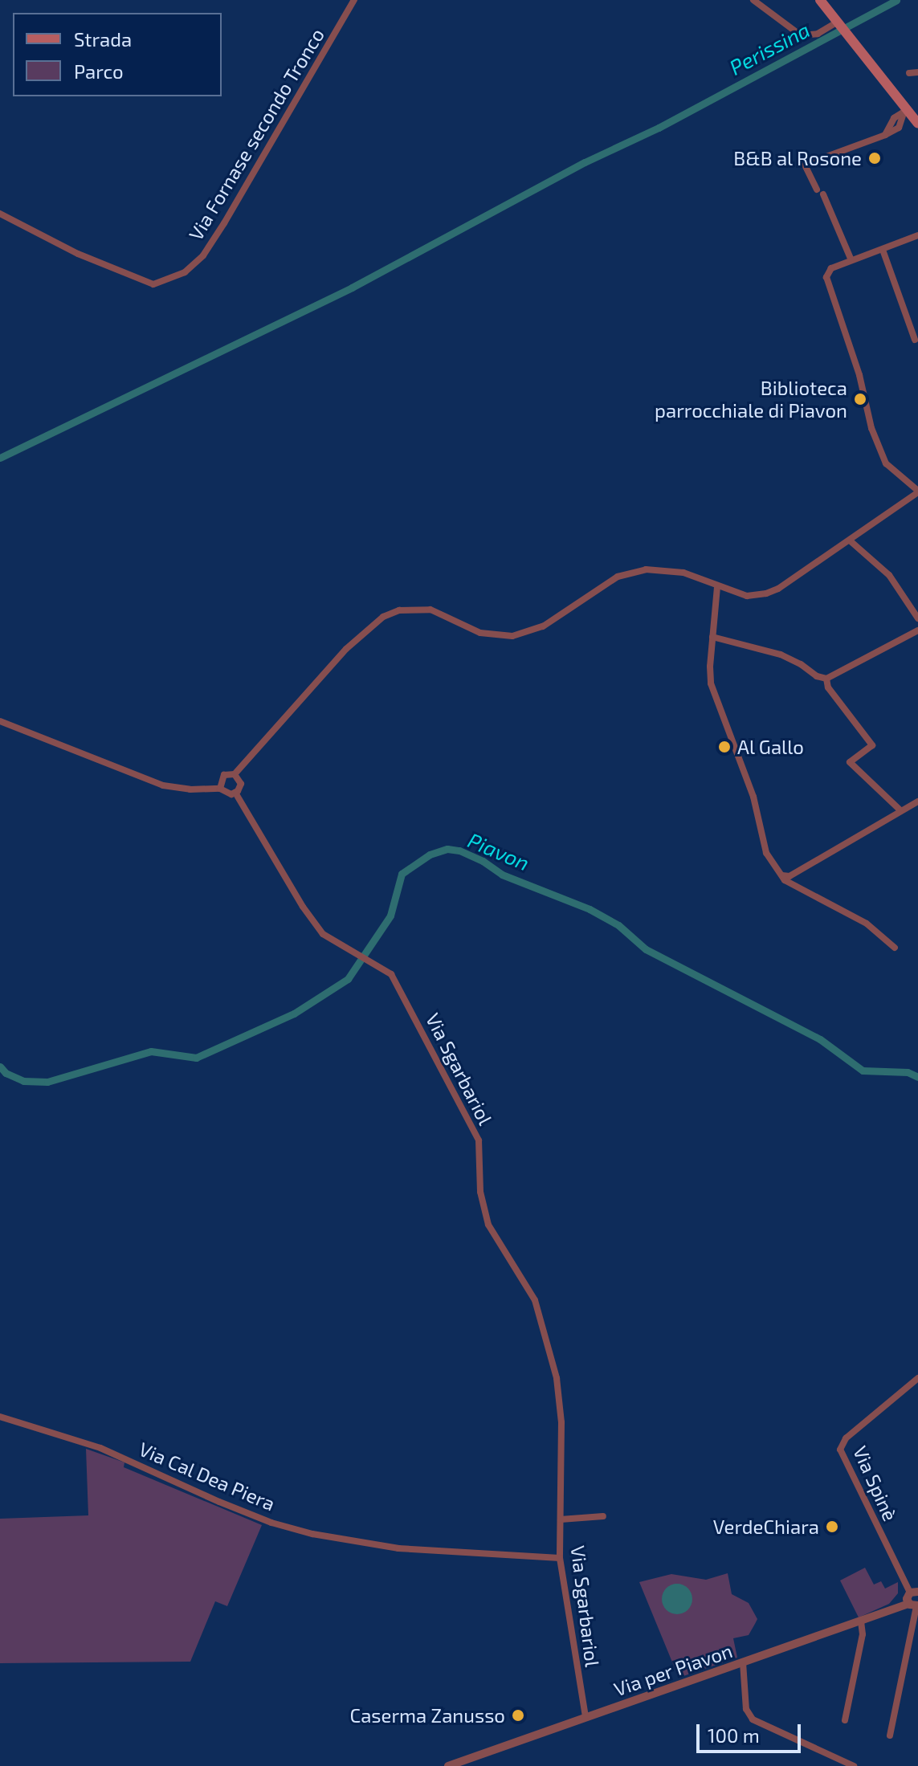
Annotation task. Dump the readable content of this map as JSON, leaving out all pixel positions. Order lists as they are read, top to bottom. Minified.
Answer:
{"streets":{"street":["Via Fornase secondo Tronco","Via Sgarbariol","Via Cal Dea Piera","Via Spinè","Via per Piavon"]},"crossings":[["Via Sgarbariol","Via Cal Dea Piera"],["Via Sgarbariol","Via per Piavon"]],"water":["Perissina","Piavon"],"places":["B&B al Rosone","Biblioteca parrocchiale di Piavon","Al Gallo","VerdeChiara","Caserma Zanusso"],"legend":["Strada","Parco"],"scale_bar":"100 m"}
